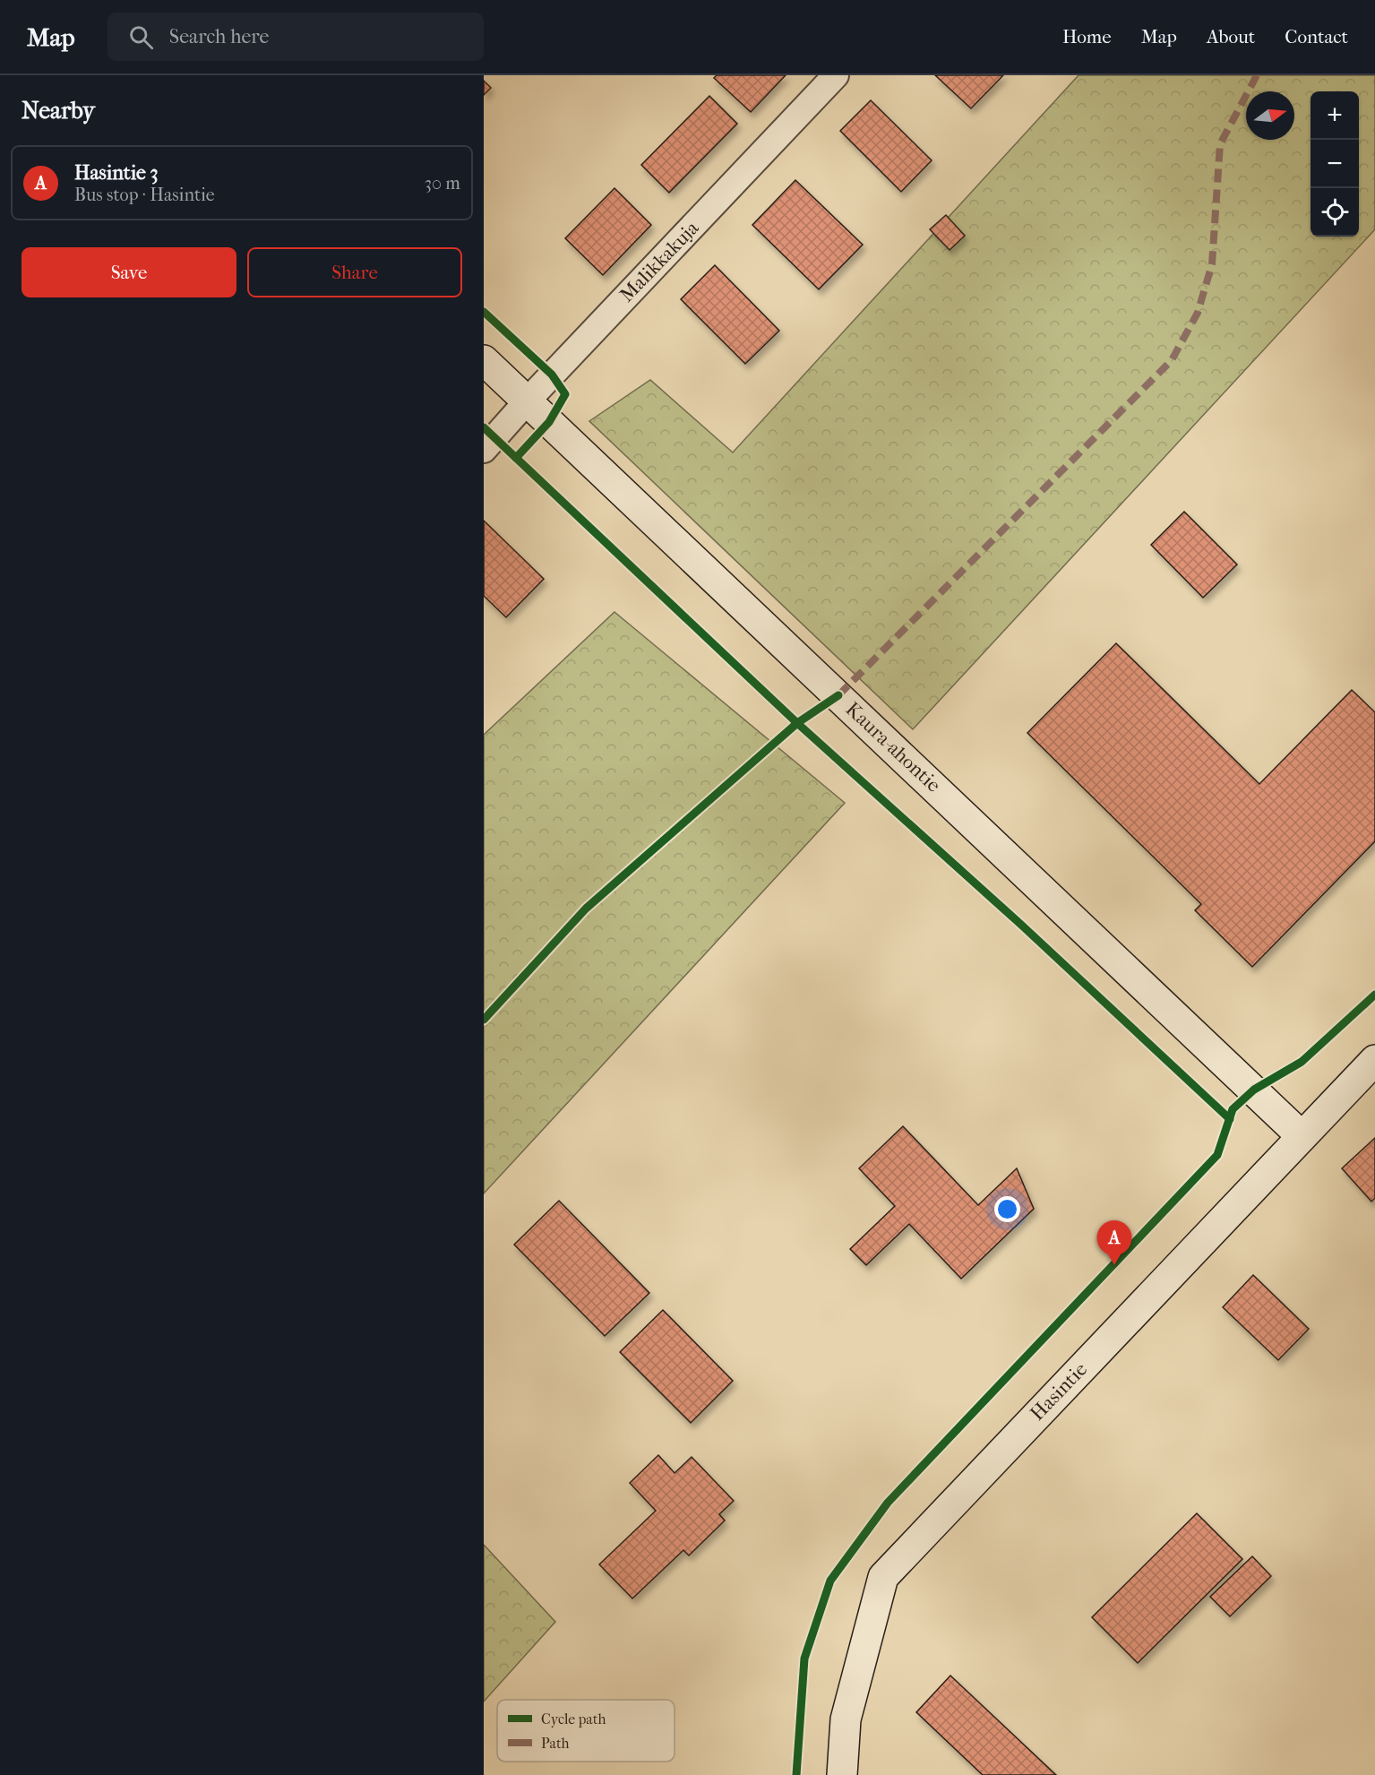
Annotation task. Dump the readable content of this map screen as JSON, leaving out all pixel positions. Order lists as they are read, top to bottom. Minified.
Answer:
{"streets":{"street":["Malikkakuja","Kaura-ahontie","Hasintie"]},"crossings":[["Malikkakuja","Kaura-ahontie"],["Kaura-ahontie","Hasintie"]],"legend":["Cycle path","Path"],"north":"right","page":{"header":"Map","search":"Search here","nav":["Home","Map","About","Contact"],"heading":"Nearby","map_buttons":["+","−"],"list":[{"mark":"A","name":"Hasintie 3","note":"Bus stop · Hasintie","value":"30 m"}],"buttons":["Save","Share"],"pins":"A"}}
